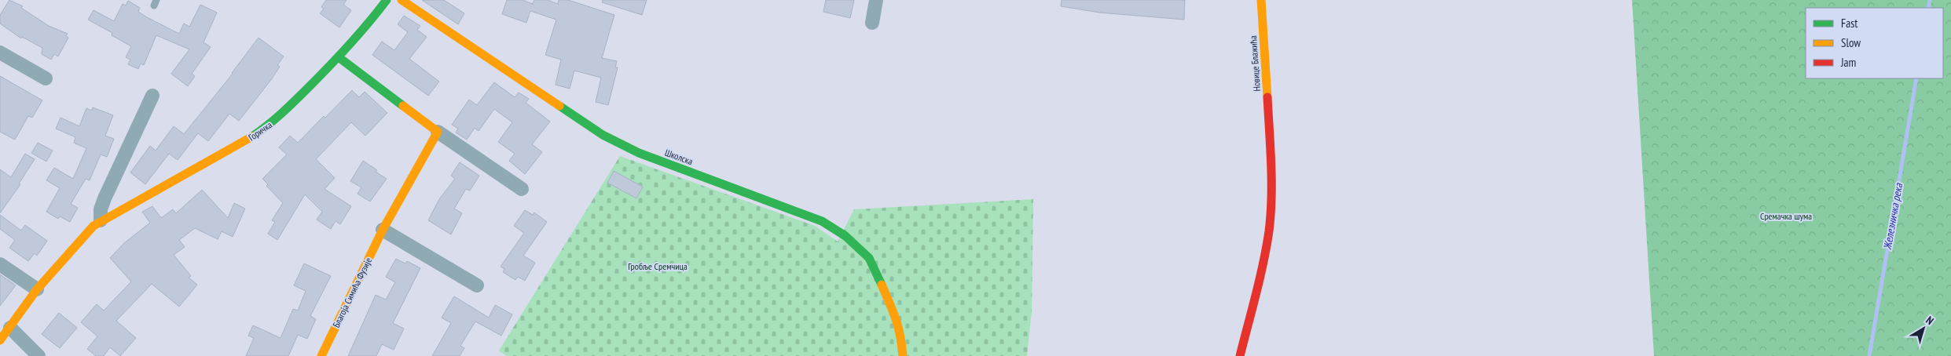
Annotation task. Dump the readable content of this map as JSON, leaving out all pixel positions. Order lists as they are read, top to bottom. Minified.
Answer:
{"streets":{"street":["Новице Блажића","Горичка","Школска","Благоја Симића Фузије"]},"water":["Железничка река"],"parks":["Сремачка шума","Гробље Сремчица"],"legend":["Fast","Slow","Jam"],"north":"top right"}
